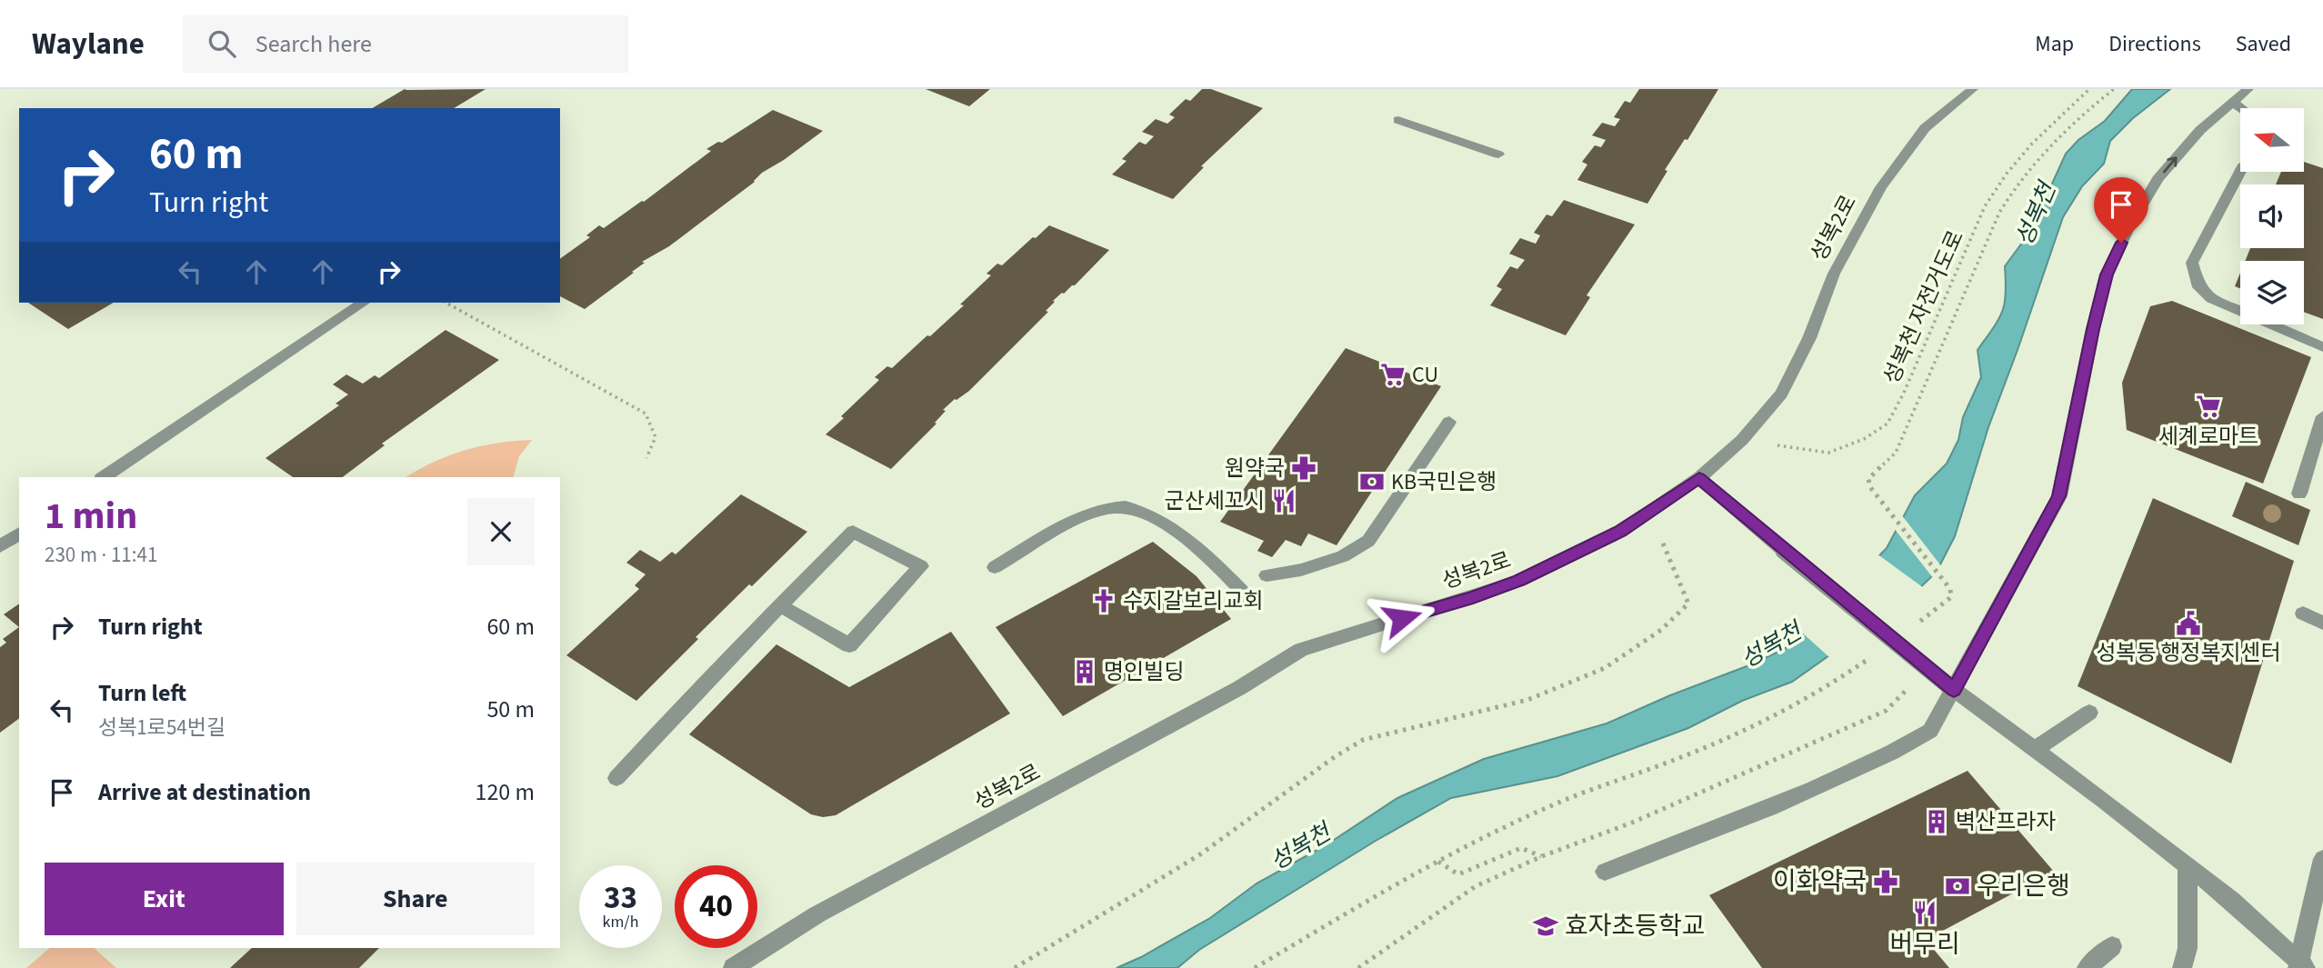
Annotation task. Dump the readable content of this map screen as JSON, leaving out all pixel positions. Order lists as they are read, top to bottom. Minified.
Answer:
{"streets":{"street":["성복2로"],"path":["성복천 자전거도로"]},"crossings":[["성복2로","성복천 자전거도로"]],"water":["성복천"],"places":{"supermarket":["CU","세계로마트"],"pharmacy":["원약국","이화약국"],"bank":["KB국민은행","우리은행"],"restaurant":["군산세꼬시","버무리"],"church":["수지갈보리교회"],"public building":["성복동 행정복지센터"],"building":["명인빌딩","벽산프라자"],"school or university":["효자초등학교"]},"north":"left","page":{"header":"Waylane","search":"Search here","nav":["Map","Directions","Saved"],"turn":["60 m","Turn right"],"heading":["1 min","230 m · 11:41"],"list":[{"name":"Turn right","value":"60 m"},{"name":"Turn left","note":"성복1로54번길","value":"50 m"},{"name":"Arrive at destination","value":"120 m"}],"buttons":["Exit","Share"],"speed":"33 km/h","limit":"40"}}
